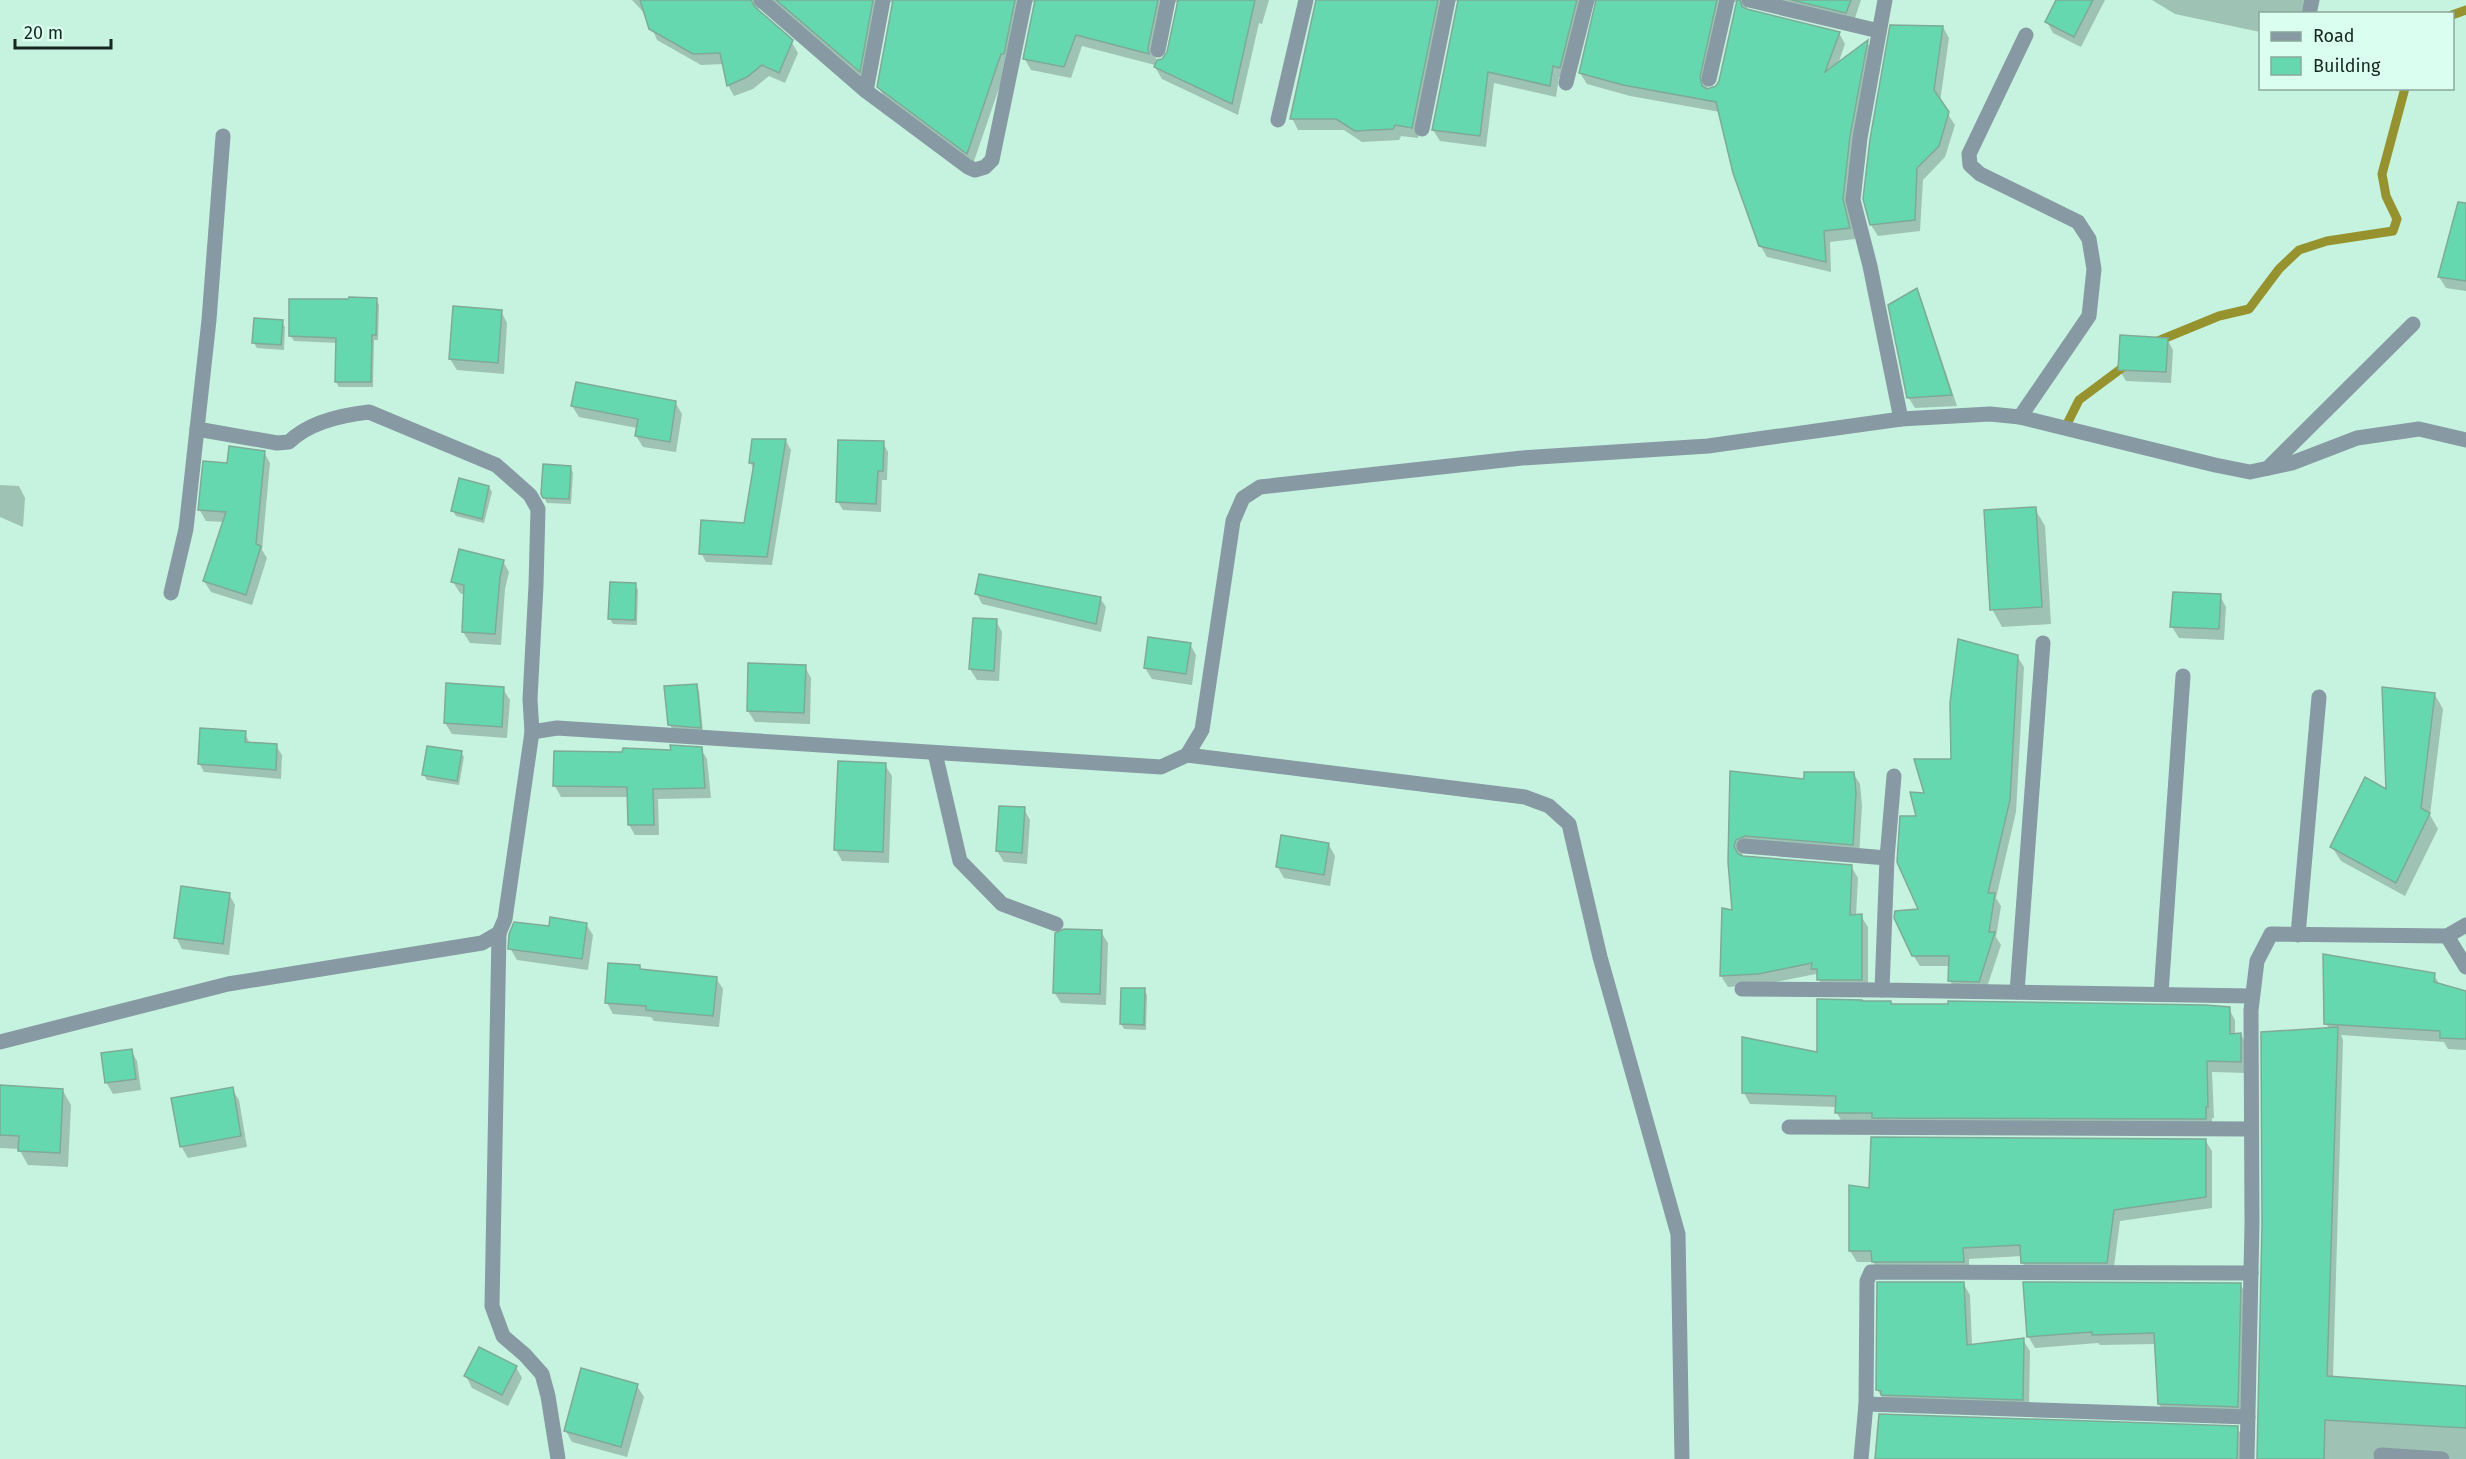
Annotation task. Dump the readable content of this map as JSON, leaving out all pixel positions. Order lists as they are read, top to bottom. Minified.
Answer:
{"legend":["Road","Building"],"scale_bar":"20 m"}
